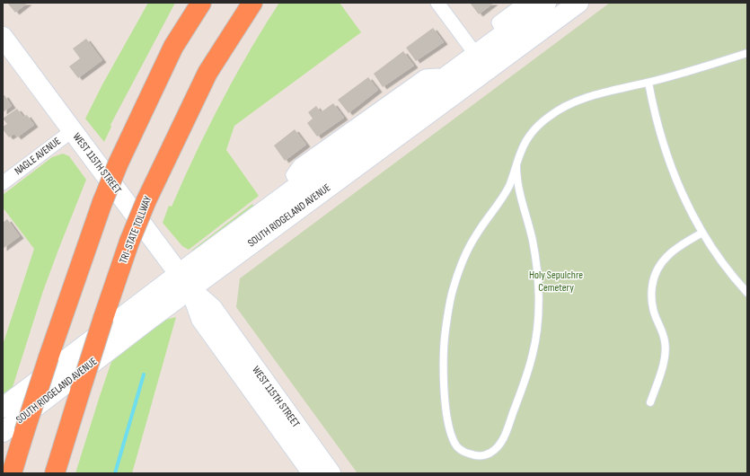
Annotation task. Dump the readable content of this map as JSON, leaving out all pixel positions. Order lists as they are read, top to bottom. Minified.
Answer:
{"streets":{"highway":["TRI-STATE TOLLWAY"],"main road":["WEST 115TH STREET","SOUTH RIDGELAND AVENUE"],"street":["NAGLE AVENUE"]},"crossings":[["NAGLE AVENUE","WEST 115TH STREET"],["WEST 115TH STREET","SOUTH RIDGELAND AVENUE"]],"parks":["Holy Sepulchre Cemetery"]}
